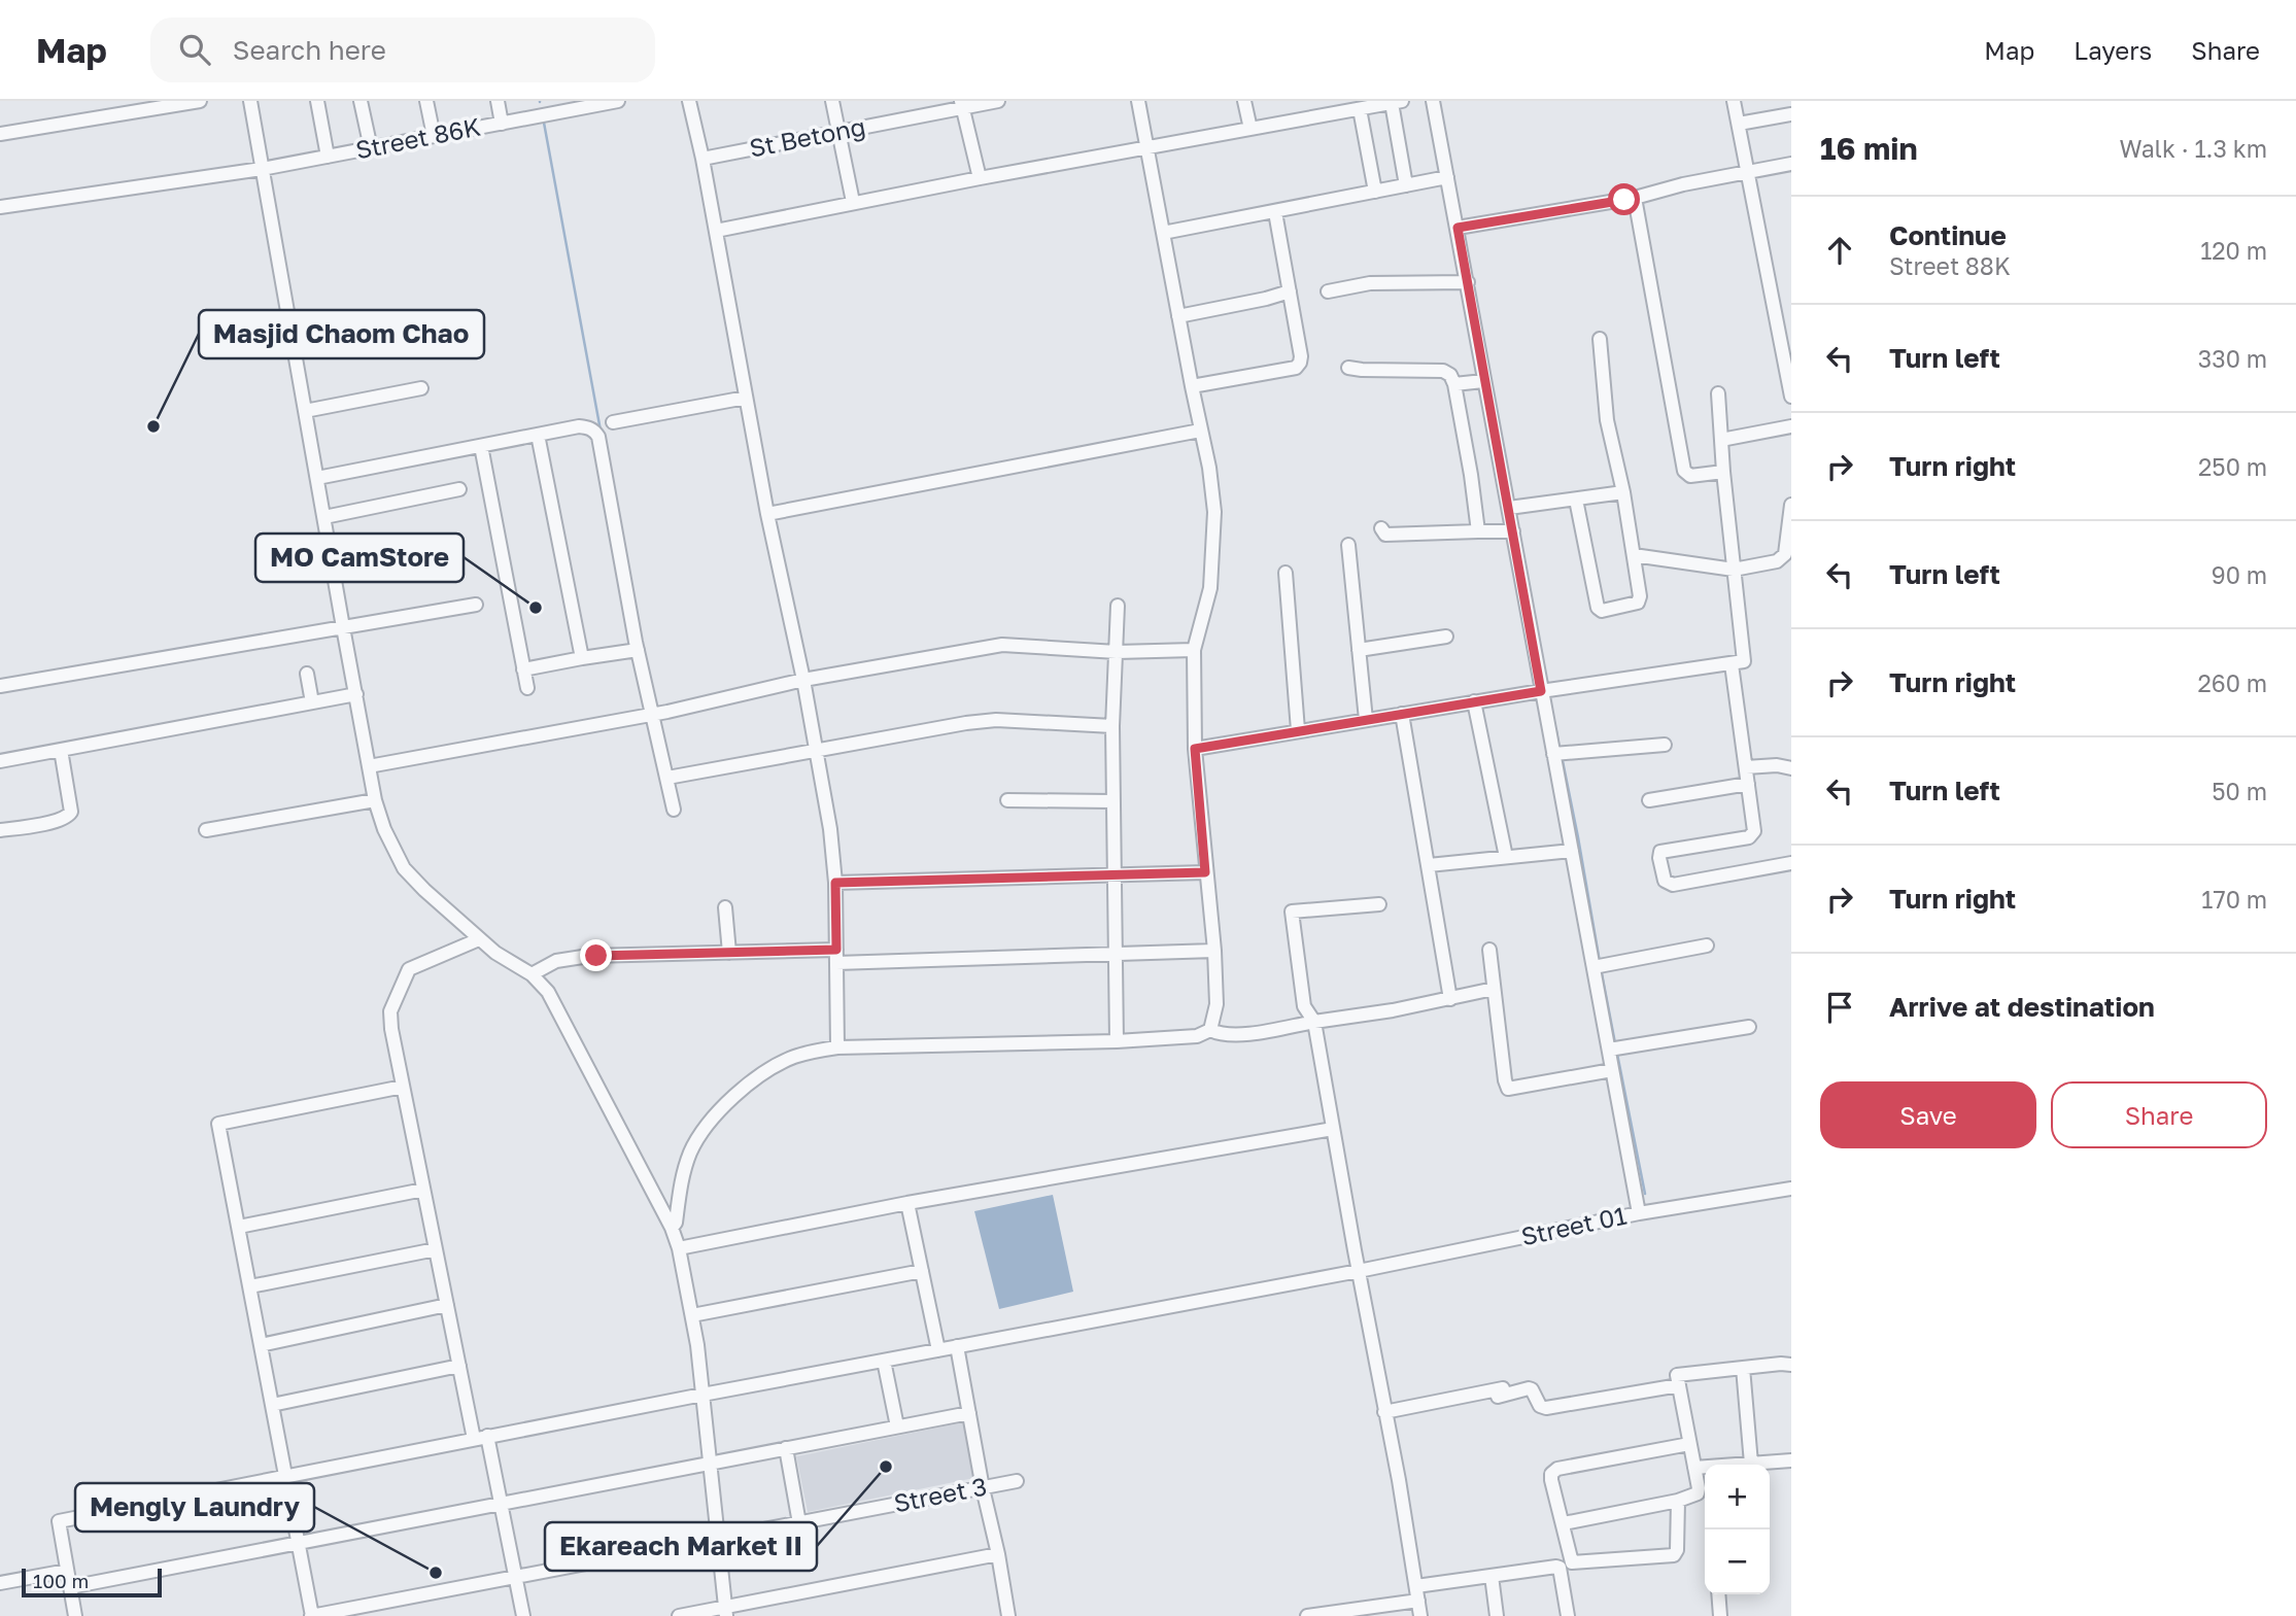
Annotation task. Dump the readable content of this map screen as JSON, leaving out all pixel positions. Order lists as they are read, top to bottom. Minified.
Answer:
{"streets":{"street":["St Betong","Street 86K","Street 01","Street 3"]},"places":["Masjid Chaom Chao","MO CamStore","Ekareach Market II","Mengly Laundry"],"scale_bar":"100 m","page":{"header":"Map","search":"Search here","nav":["Map","Layers","Share"],"heading":["16 min","Walk · 1.3 km"],"list":[["Continue","Street 88K","120 m"],["Turn left","330 m"],["Turn right","250 m"],["Turn left","90 m"],["Turn right","260 m"],["Turn left","50 m"],["Turn right","170 m"],"Arrive at destination"],"buttons":["Save","Share"],"map_buttons":["+","−"],"scale":"100 m"}}
